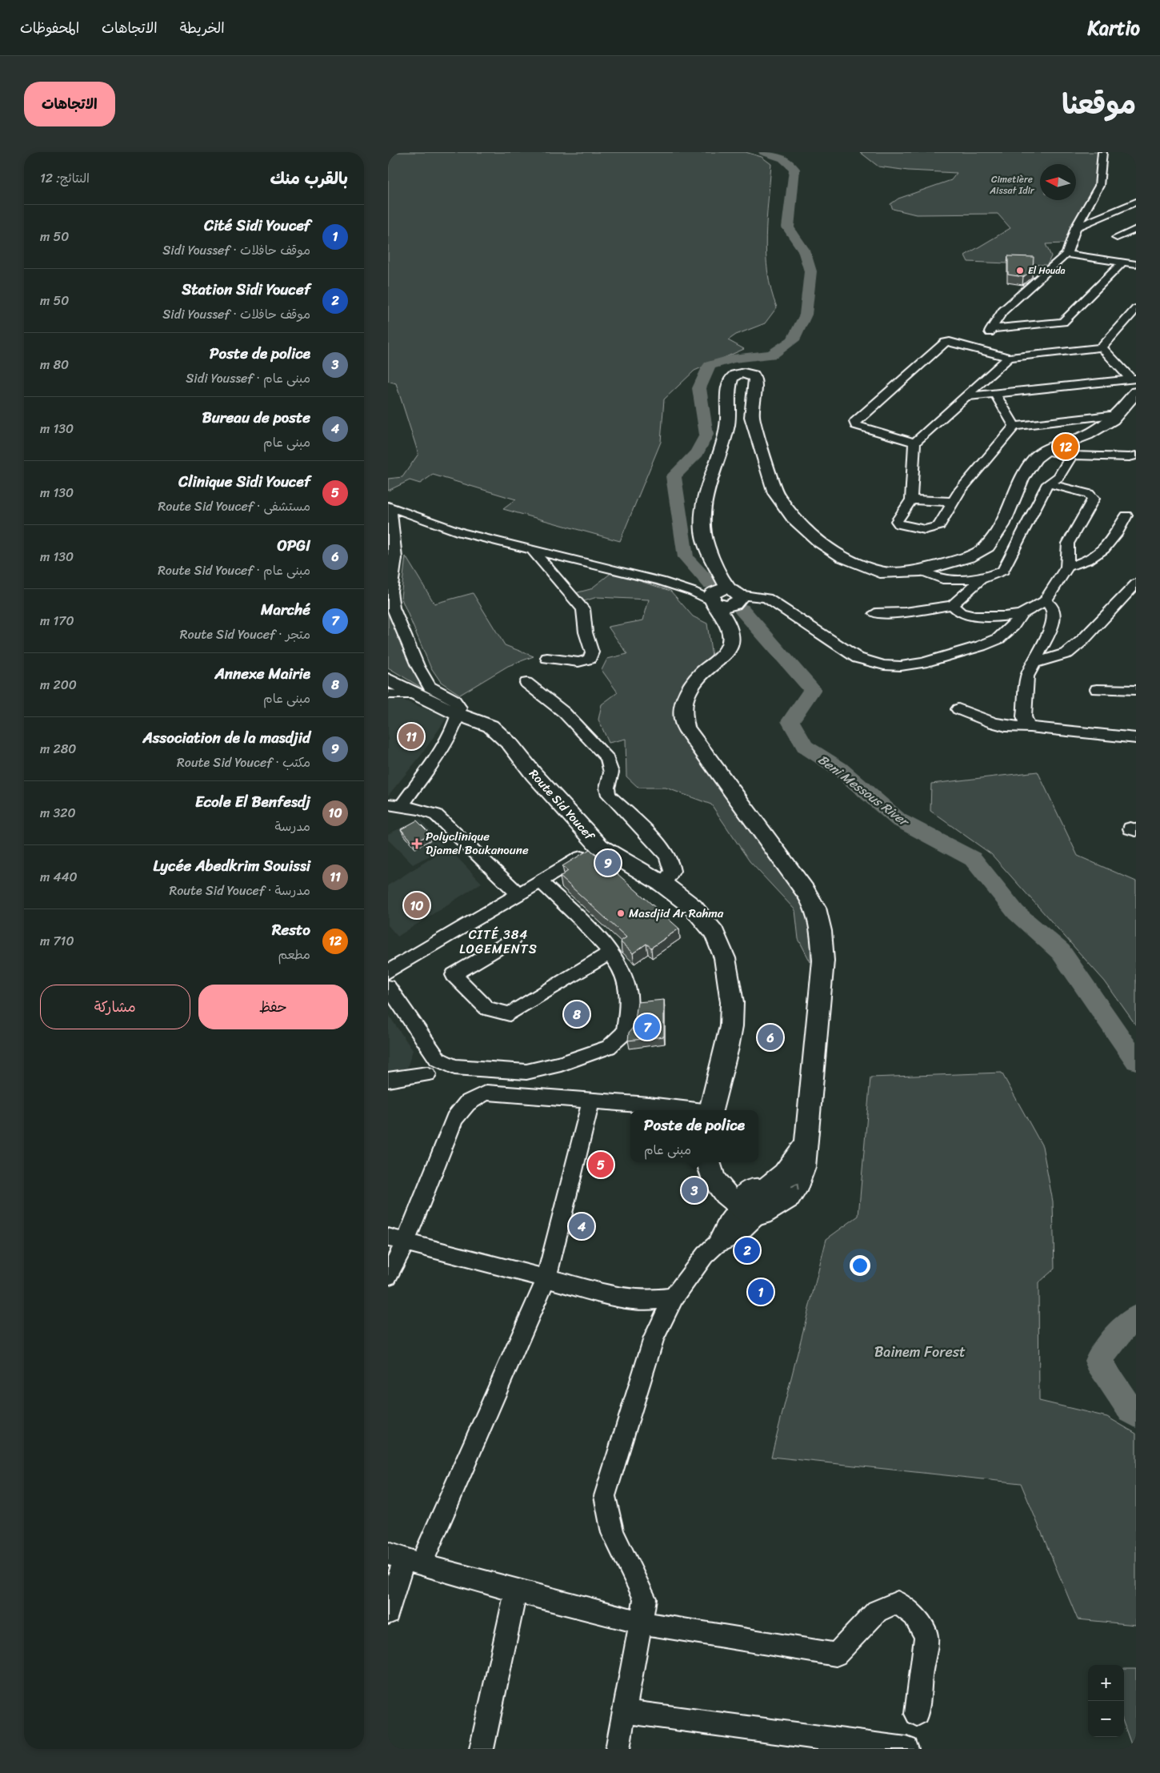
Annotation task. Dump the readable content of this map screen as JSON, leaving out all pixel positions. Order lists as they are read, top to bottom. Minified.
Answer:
{"streets":{"main road":["Route Sid Youcef"]},"districts":["CITÉ 384 LOGEMENTS"],"water":["Beni Messous River"],"parks":["Cimetière Aissat Idir","Bainem Forest"],"places":{"other":["El Houda","Masdjid Ar Rahma"],"health":["Polyclinique Djamel Boukanoune"]},"north":"left","page":{"header":"Kartio","nav":["الخريطة","الاتجاهات","المحفوظات"],"title":"موقعنا","buttons":["الاتجاهات",["حفظ","مشاركة"]],"heading":["بالقرب منك","النتائج: 12"],"list":[{"mark":"1","name":"Cité Sidi Youcef","note":"موقف حافلات · Sidi Youssef","value":"50 m"},{"mark":"2","name":"Station Sidi Youcef","note":"موقف حافلات · Sidi Youssef","value":"50 m"},{"mark":"3","name":"Poste de police","note":"مبنى عام · Sidi Youssef","value":"80 m"},{"mark":"4","name":"Bureau de poste","note":"مبنى عام","value":"130 m"},{"mark":"5","name":"Clinique Sidi Youcef","note":"مستشفى · Route Sid Youcef","value":"130 m"},{"mark":"6","name":"OPGI","note":"مبنى عام · Route Sid Youcef","value":"130 m"},{"mark":"7","name":"Marché","note":"متجر · Route Sid Youcef","value":"170 m"},{"mark":"8","name":"Annexe Mairie","note":"مبنى عام","value":"200 m"},{"mark":"9","name":"Association de la masdjid","note":"مكتب · Route Sid Youcef","value":"280 m"},{"mark":"10","name":"Ecole El Benfesdj","note":"مدرسة","value":"320 m"},{"mark":"11","name":"Lycée Abedkrim Souissi","note":"مدرسة · Route Sid Youcef","value":"440 m"},{"mark":"12","name":"Resto","note":"مطعم","value":"710 m"}],"pins":["12","11","9","10","8","7","6","5","3","4","2","1"],"popup":["Poste de police","مبنى عام"],"map_buttons":["+","−"]}}
